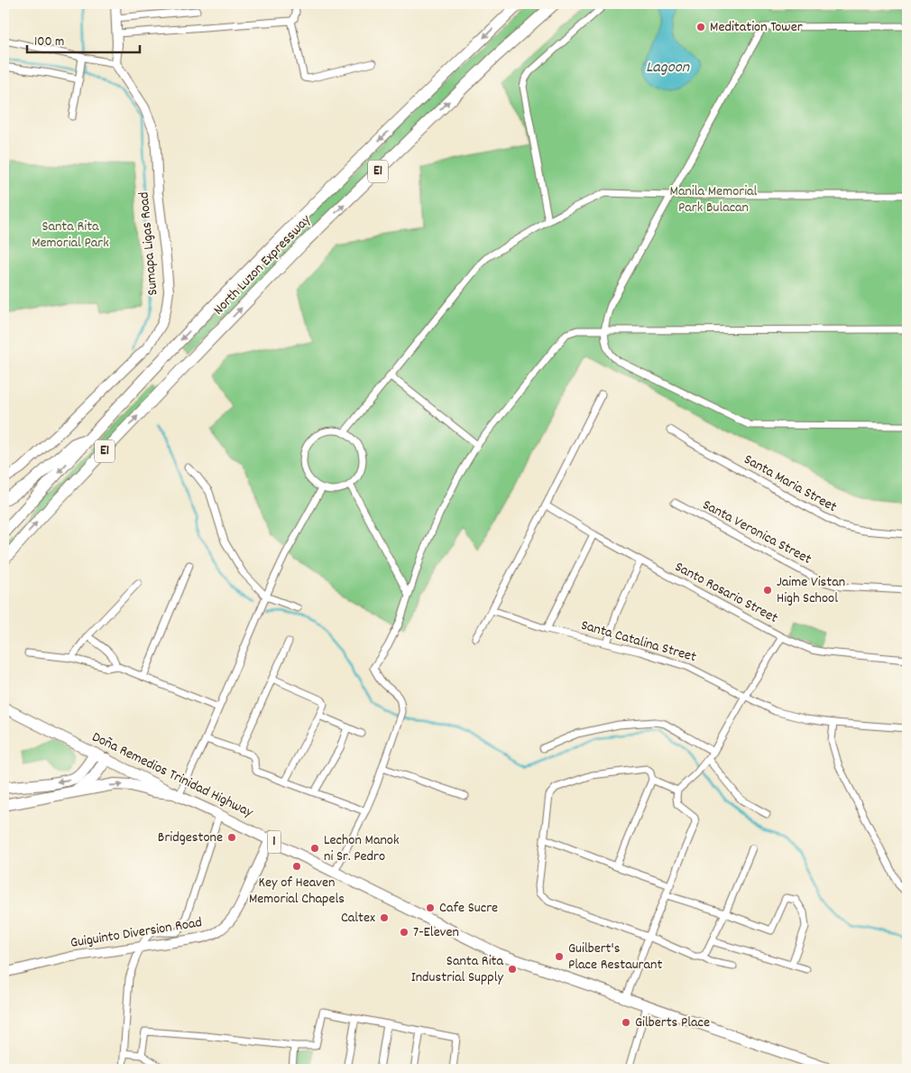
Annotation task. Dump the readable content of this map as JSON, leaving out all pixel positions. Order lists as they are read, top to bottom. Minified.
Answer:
{"streets":{"highway":["E1","North Luzon Expressway","Doña Remedios Trinidad Highway","1"],"main road":["Sumapa Ligas Road","Guiguinto Diversion Road"],"street":["Santa Maria Street","Santa Veronica Street","Santo Rosario Street","Santa Catalina Street"]},"water":["Lagoon"],"parks":["Manila Memorial Park Bulacan","Santa Rita Memorial Park"],"places":["Meditation Tower","Jaime Vistan High School","Bridgestone","Lechon Manok ni Sr. Pedro","Key of Heaven Memorial Chapels","Cafe Sucre","Caltex","7-Eleven","Guilbert's Place Restaurant","Santa Rita Industrial Supply","Gilberts Place"],"scale_bar":"100 m"}
